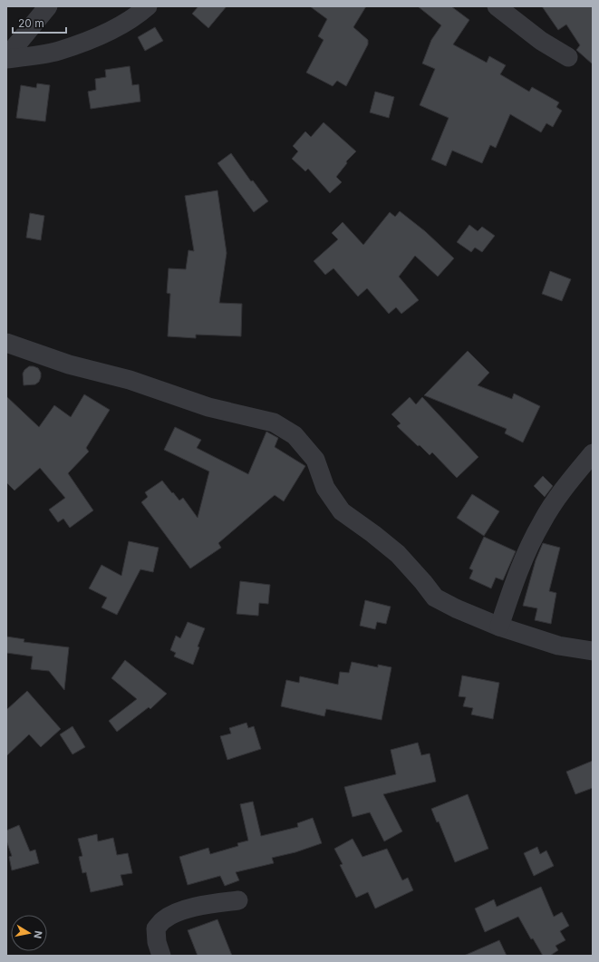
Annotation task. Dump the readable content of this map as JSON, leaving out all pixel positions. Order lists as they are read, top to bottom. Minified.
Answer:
{"scale_bar":"20 m","north":"right"}
